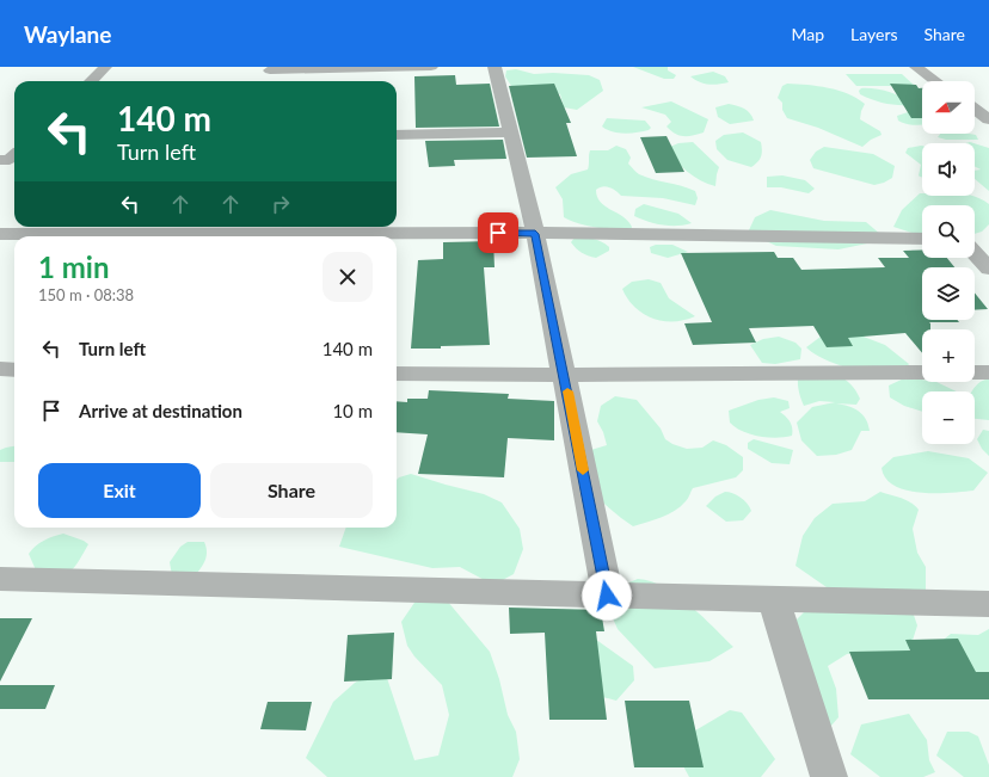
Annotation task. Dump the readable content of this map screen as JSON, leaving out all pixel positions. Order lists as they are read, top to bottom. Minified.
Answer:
{"north":"left","page":{"header":"Waylane","nav":["Map","Layers","Share"],"map_buttons":["+","−"],"turn":["140 m","Turn left"],"heading":["1 min","150 m · 08:38"],"list":[{"name":"Turn left","value":"140 m"},{"name":"Arrive at destination","value":"10 m"}],"buttons":["Exit","Share"]}}
